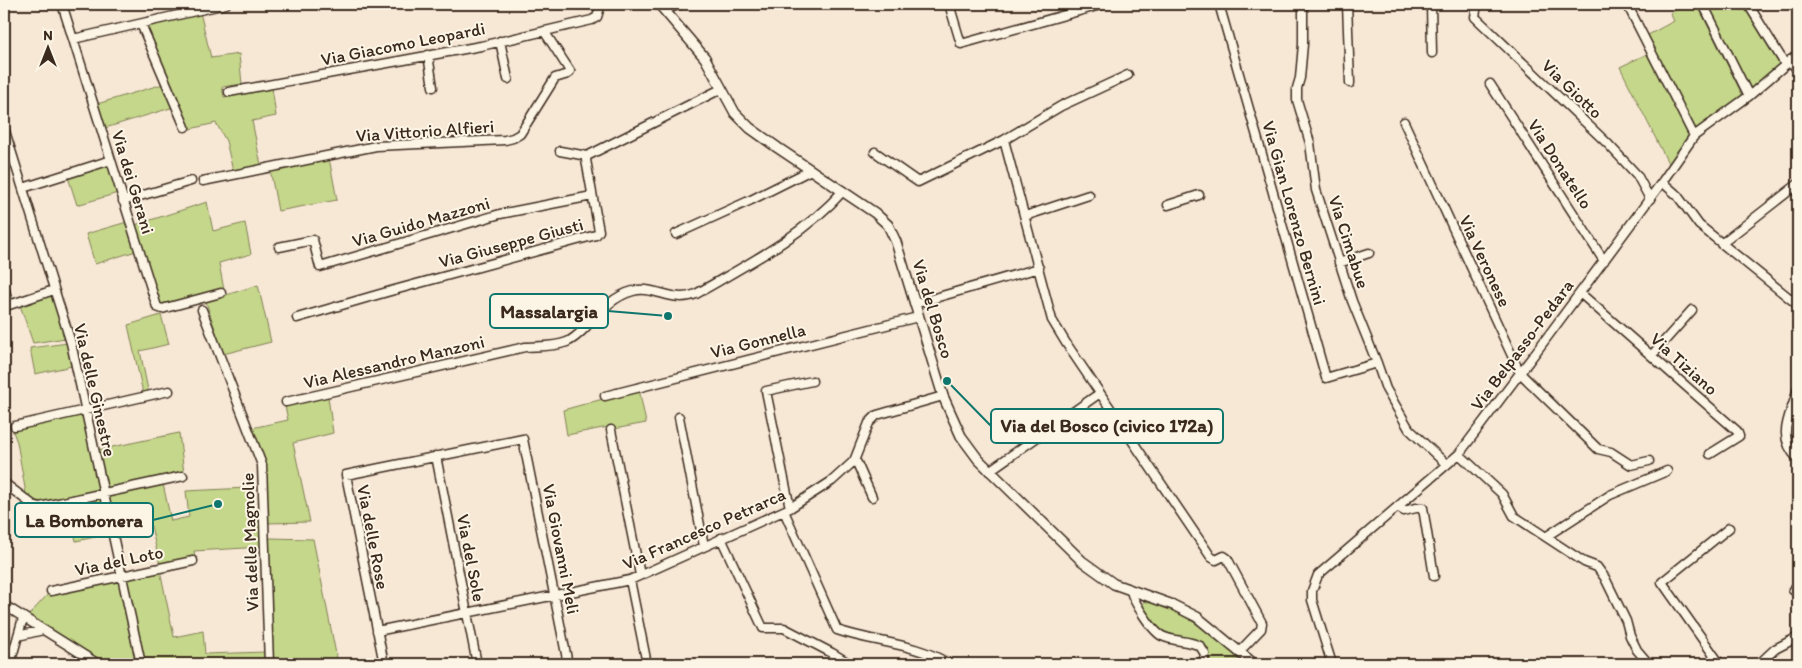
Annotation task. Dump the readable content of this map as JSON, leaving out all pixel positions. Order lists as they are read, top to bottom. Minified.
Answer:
{"streets":{"main road":["Via del Bosco"],"street":["Via Giacomo Leopardi","Via Giotto","Via Vittorio Alfieri","Via Donatello","Via dei Gerani","Via Gian Lorenzo Bernini","Via Guido Mazzoni","Via Cimabue","Via Giuseppe Giusti","Via Veronese","Via Gonnella","Via Belpasso-Pedara","Via Alessandro Manzoni","Via Tiziano","Via delle Ginestre","Via Francesco Petrarca","Via delle Rose","Via delle Magnolie","Via Giovanni Meli","Via del Sole","Via del Loto"]},"crossings":[["Via Giacomo Leopardi","Via Vittorio Alfieri"],["Via Giotto","Via Belpasso-Pedara"],["Via Donatello","Via Belpasso-Pedara"],["Via Gian Lorenzo Bernini","Via Cimabue"],["Via Guido Mazzoni","Via Giuseppe Giusti"],["Via Cimabue","Via Belpasso-Pedara"],["Via Veronese","Via Belpasso-Pedara"],["Via del Bosco","Via Gonnella"],["Via del Bosco","Via Alessandro Manzoni"],["Via del Bosco","Via Francesco Petrarca"],["Via Belpasso-Pedara","Via Tiziano"],["Via delle Ginestre","Via del Loto"],["Via Francesco Petrarca","Via delle Rose"],["Via Francesco Petrarca","Via Giovanni Meli"],["Via Francesco Petrarca","Via del Sole"],["Via delle Rose","Via Giovanni Meli"],["Via delle Rose","Via del Sole"]],"places":["Massalargia","Via del Bosco (civico 172a)","La Bombonera"],"north":"top"}
